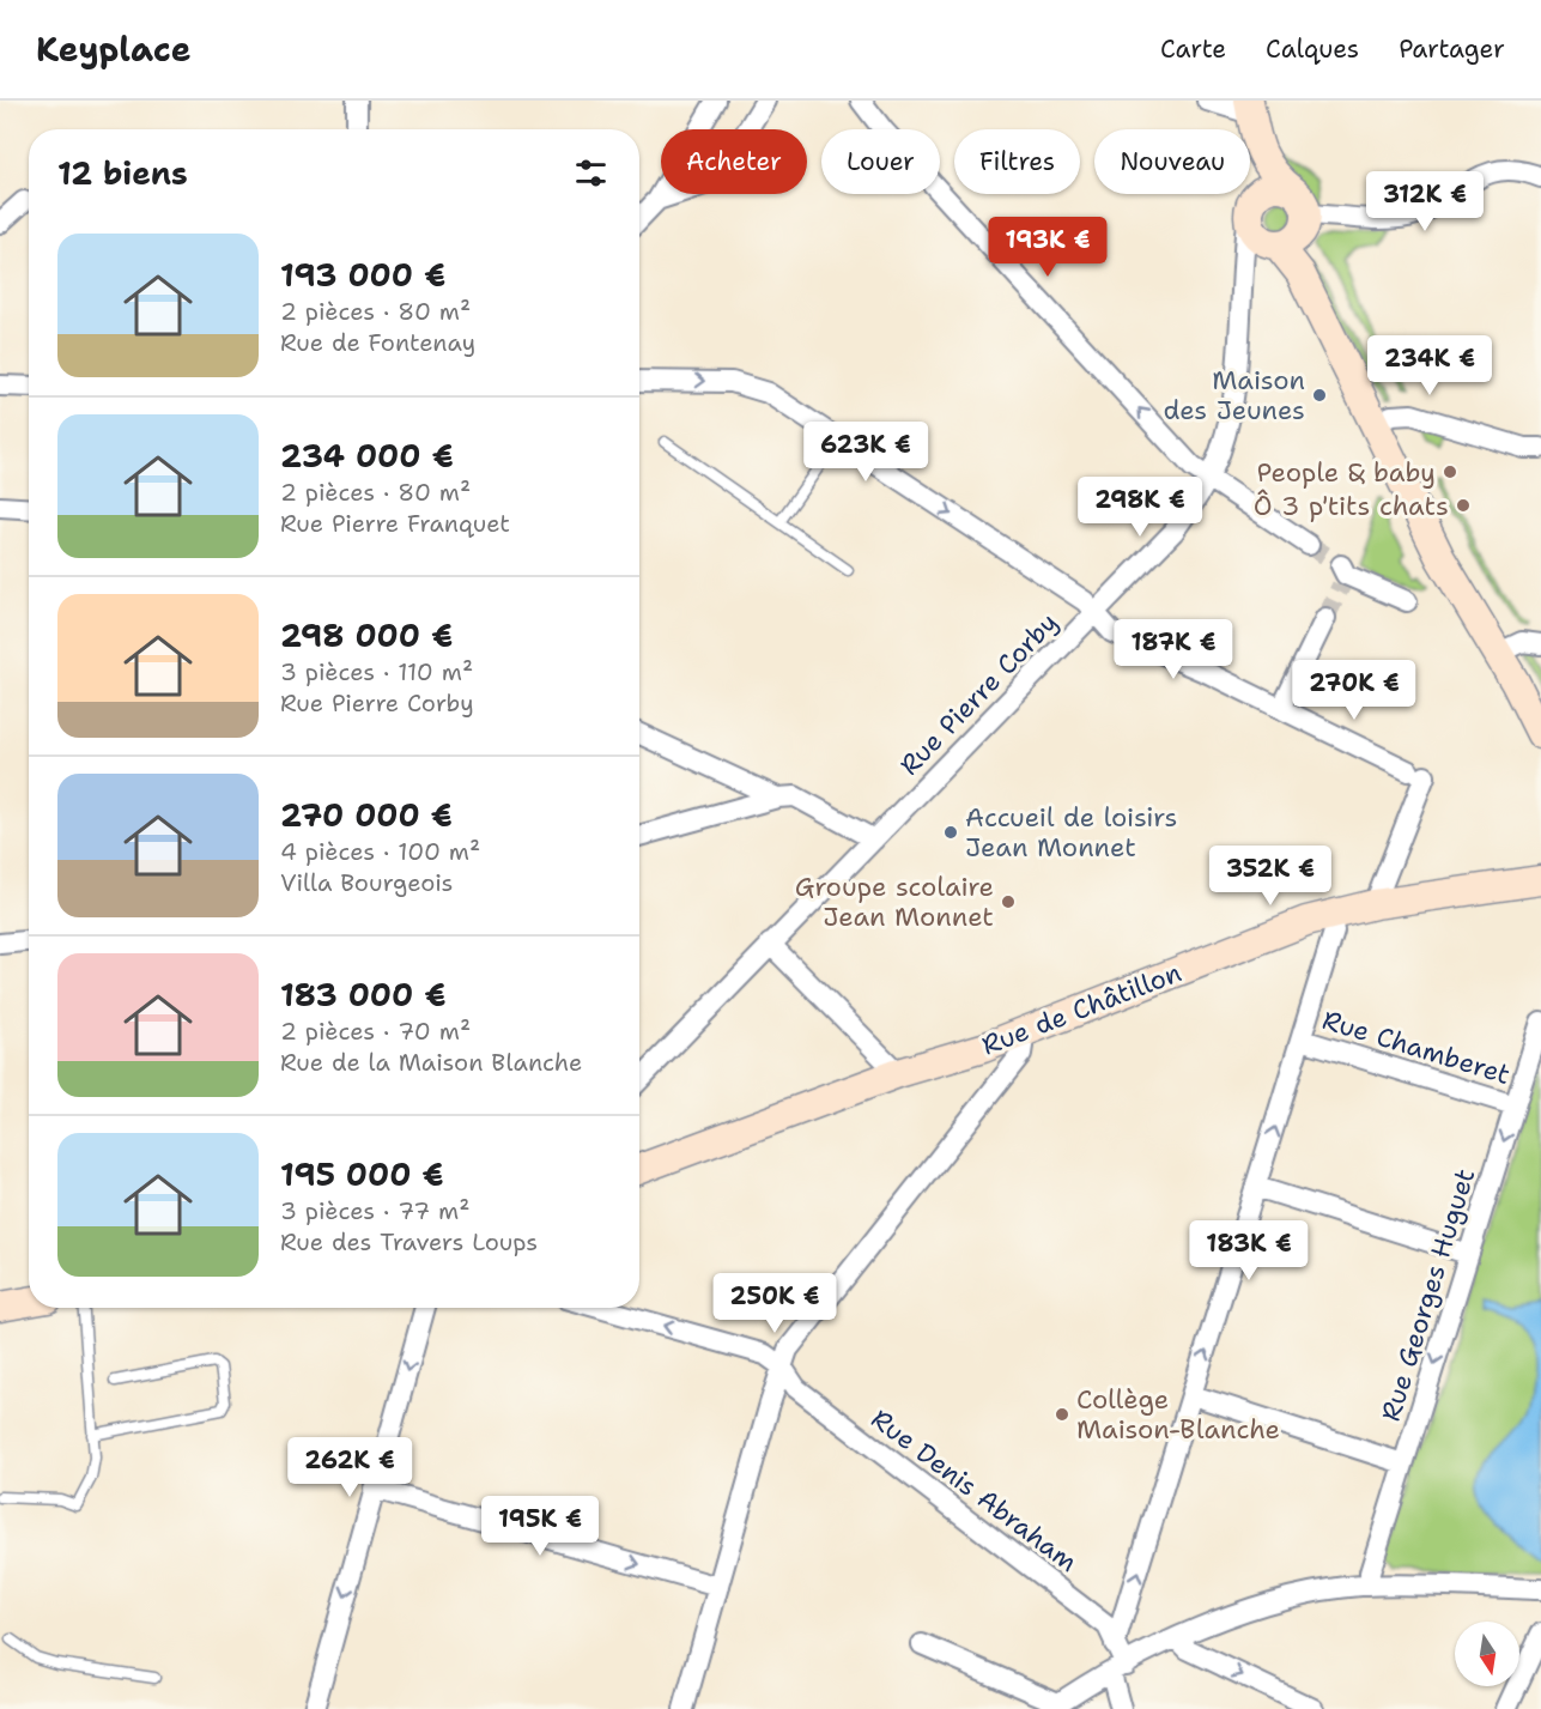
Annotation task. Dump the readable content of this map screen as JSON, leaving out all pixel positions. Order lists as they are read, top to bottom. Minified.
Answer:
{"streets":{"main road":["Rue de Châtillon"],"street":["Rue Pierre Corby","Rue Chamberet","Rue Georges Huguet","Rue Denis Abraham"]},"crossings":[["Rue Chamberet","Rue Georges Huguet"]],"one_way":["Rue Georges Huguet"],"places":["Maison des Jeunes","People & baby","Ô 3 p'tits chats","Accueil de loisirs Jean Monnet","Groupe scolaire Jean Monnet","Collège Maison-Blanche"],"north":"bottom","page":{"header":"Keyplace","nav":["Carte","Calques","Partager"],"chip":["Acheter","Louer","Filtres","Nouveau"],"heading":"12 biens","price":["312K €","193K €","234K €","623K €","298K €","187K €","270K €","352K €","183K €","250K €","262K €","195K €"],"list":[{"name":"193 000 €","note":"2 pièces · 80 m² · Rue de Fontenay"},{"name":"234 000 €","note":"2 pièces · 80 m² · Rue Pierre Franquet"},{"name":"298 000 €","note":"3 pièces · 110 m² · Rue Pierre Corby"},{"name":"270 000 €","note":"4 pièces · 100 m² · Villa Bourgeois"},{"name":"183 000 €","note":"2 pièces · 70 m² · Rue de la Maison Blanche"},{"name":"195 000 €","note":"3 pièces · 77 m² · Rue des Travers Loups"}]}}
